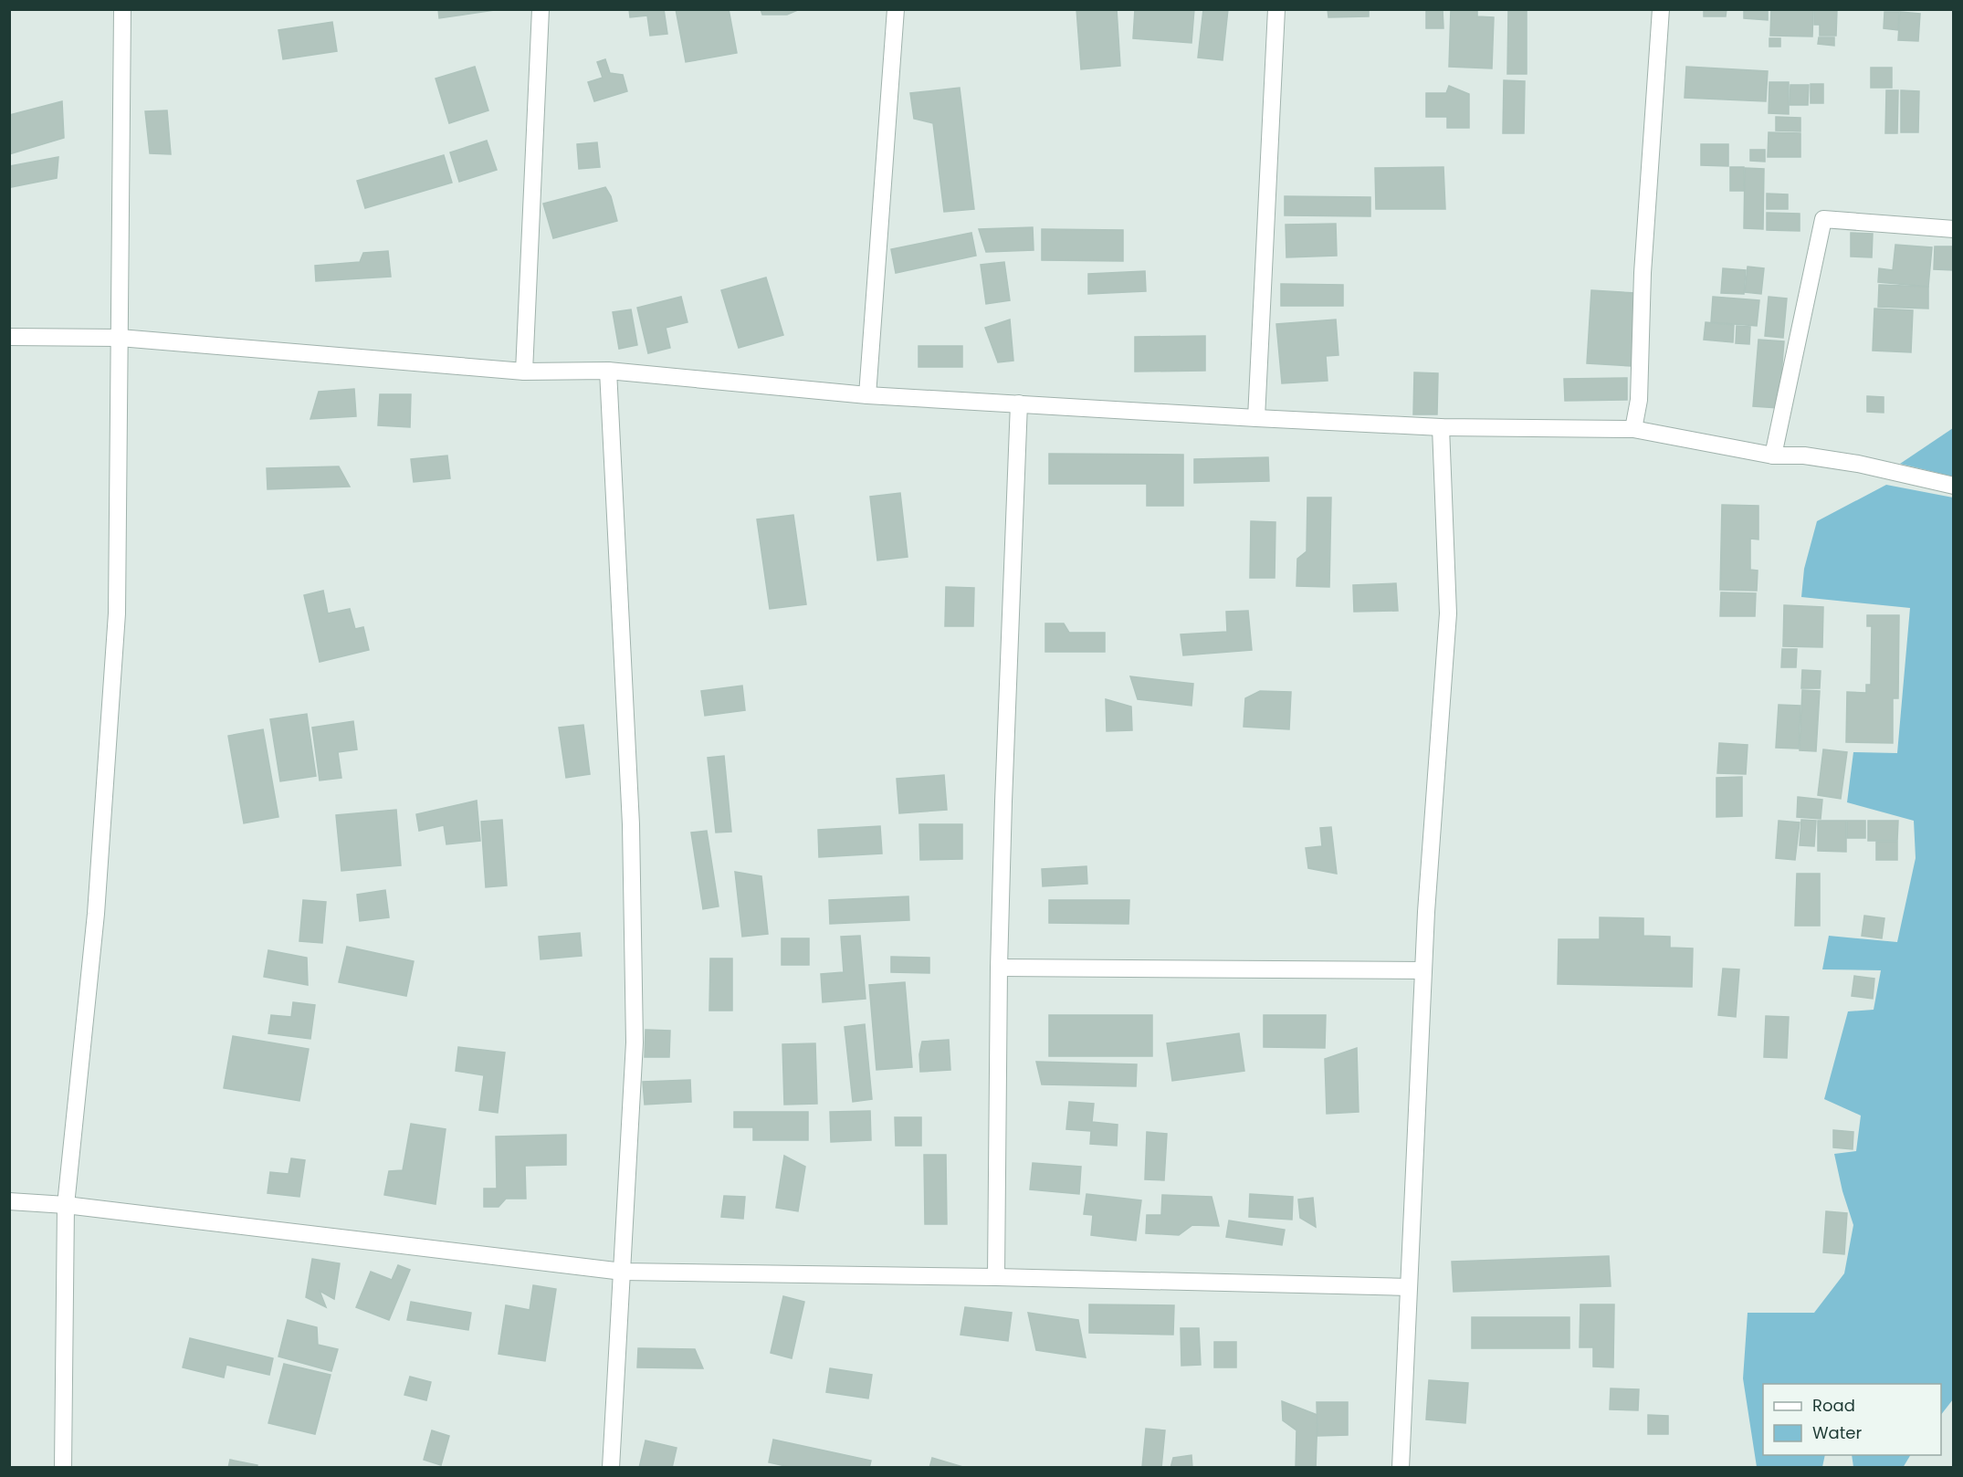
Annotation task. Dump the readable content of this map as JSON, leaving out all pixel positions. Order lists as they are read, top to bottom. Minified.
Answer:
{"legend":["Road","Water"]}
